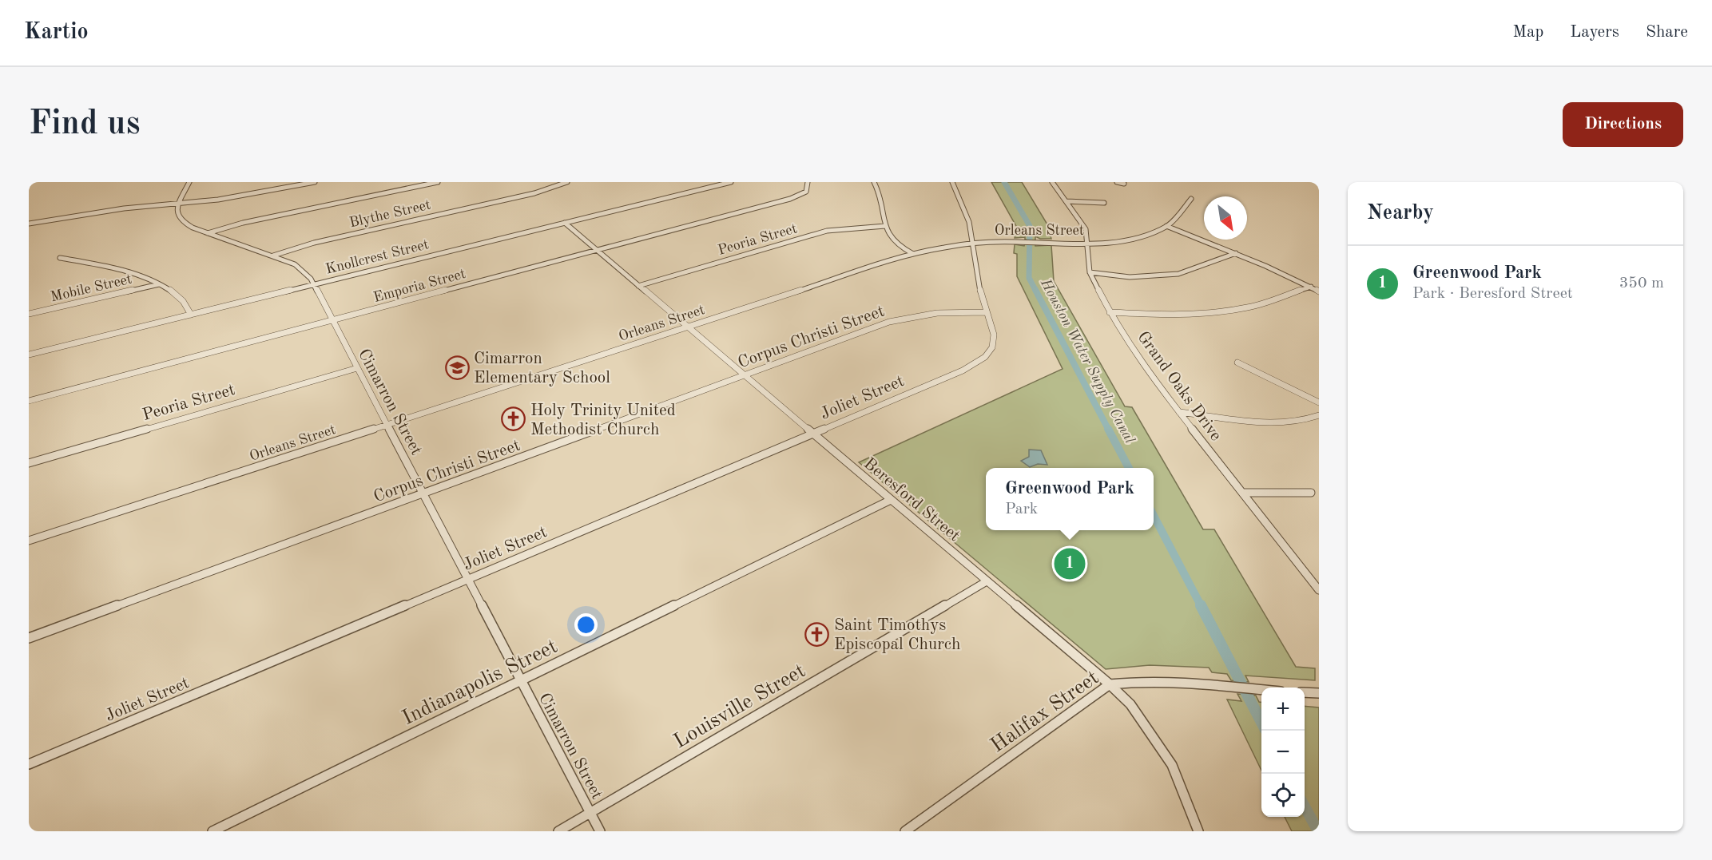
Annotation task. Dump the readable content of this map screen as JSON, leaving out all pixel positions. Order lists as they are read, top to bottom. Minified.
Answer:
{"streets":{"street":["Blythe Street","Orleans Street","Peoria Street","Knollcrest Street","Emporia Street","Mobile Street","Corpus Christi Street","Grand Oaks Drive","Joliet Street","Cimarron Street","Beresford Street","Indianapolis Street","Louisville Street","Halifax Street"]},"crossings":[["Blythe Street","Cimarron Street"],["Orleans Street","Grand Oaks Drive"],["Orleans Street","Cimarron Street"],["Orleans Street","Beresford Street"],["Peoria Street","Cimarron Street"],["Peoria Street","Beresford Street"],["Knollcrest Street","Cimarron Street"],["Knollcrest Street","Beresford Street"],["Emporia Street","Cimarron Street"],["Emporia Street","Beresford Street"],["Corpus Christi Street","Joliet Street"],["Corpus Christi Street","Cimarron Street"],["Corpus Christi Street","Beresford Street"],["Joliet Street","Cimarron Street"],["Joliet Street","Beresford Street"],["Cimarron Street","Indianapolis Street"],["Cimarron Street","Louisville Street"],["Beresford Street","Indianapolis Street"],["Beresford Street","Louisville Street"],["Beresford Street","Halifax Street"]],"water":["Houston Water Supply Canal"],"places":{"school or university":["Cimarron Elementary School"],"church":["Holy Trinity United Methodist Church","Saint Timothys Episcopal Church"]},"north":"bottom right","page":{"header":"Kartio","nav":["Map","Layers","Share"],"buttons":"Directions","title":"Find us","heading":"Nearby","list":[{"mark":"1","name":"Greenwood Park","note":"Park · Beresford Street","value":"350 m"}],"popup":["Greenwood Park","Park"],"pins":"1","map_buttons":["+","−"]}}
